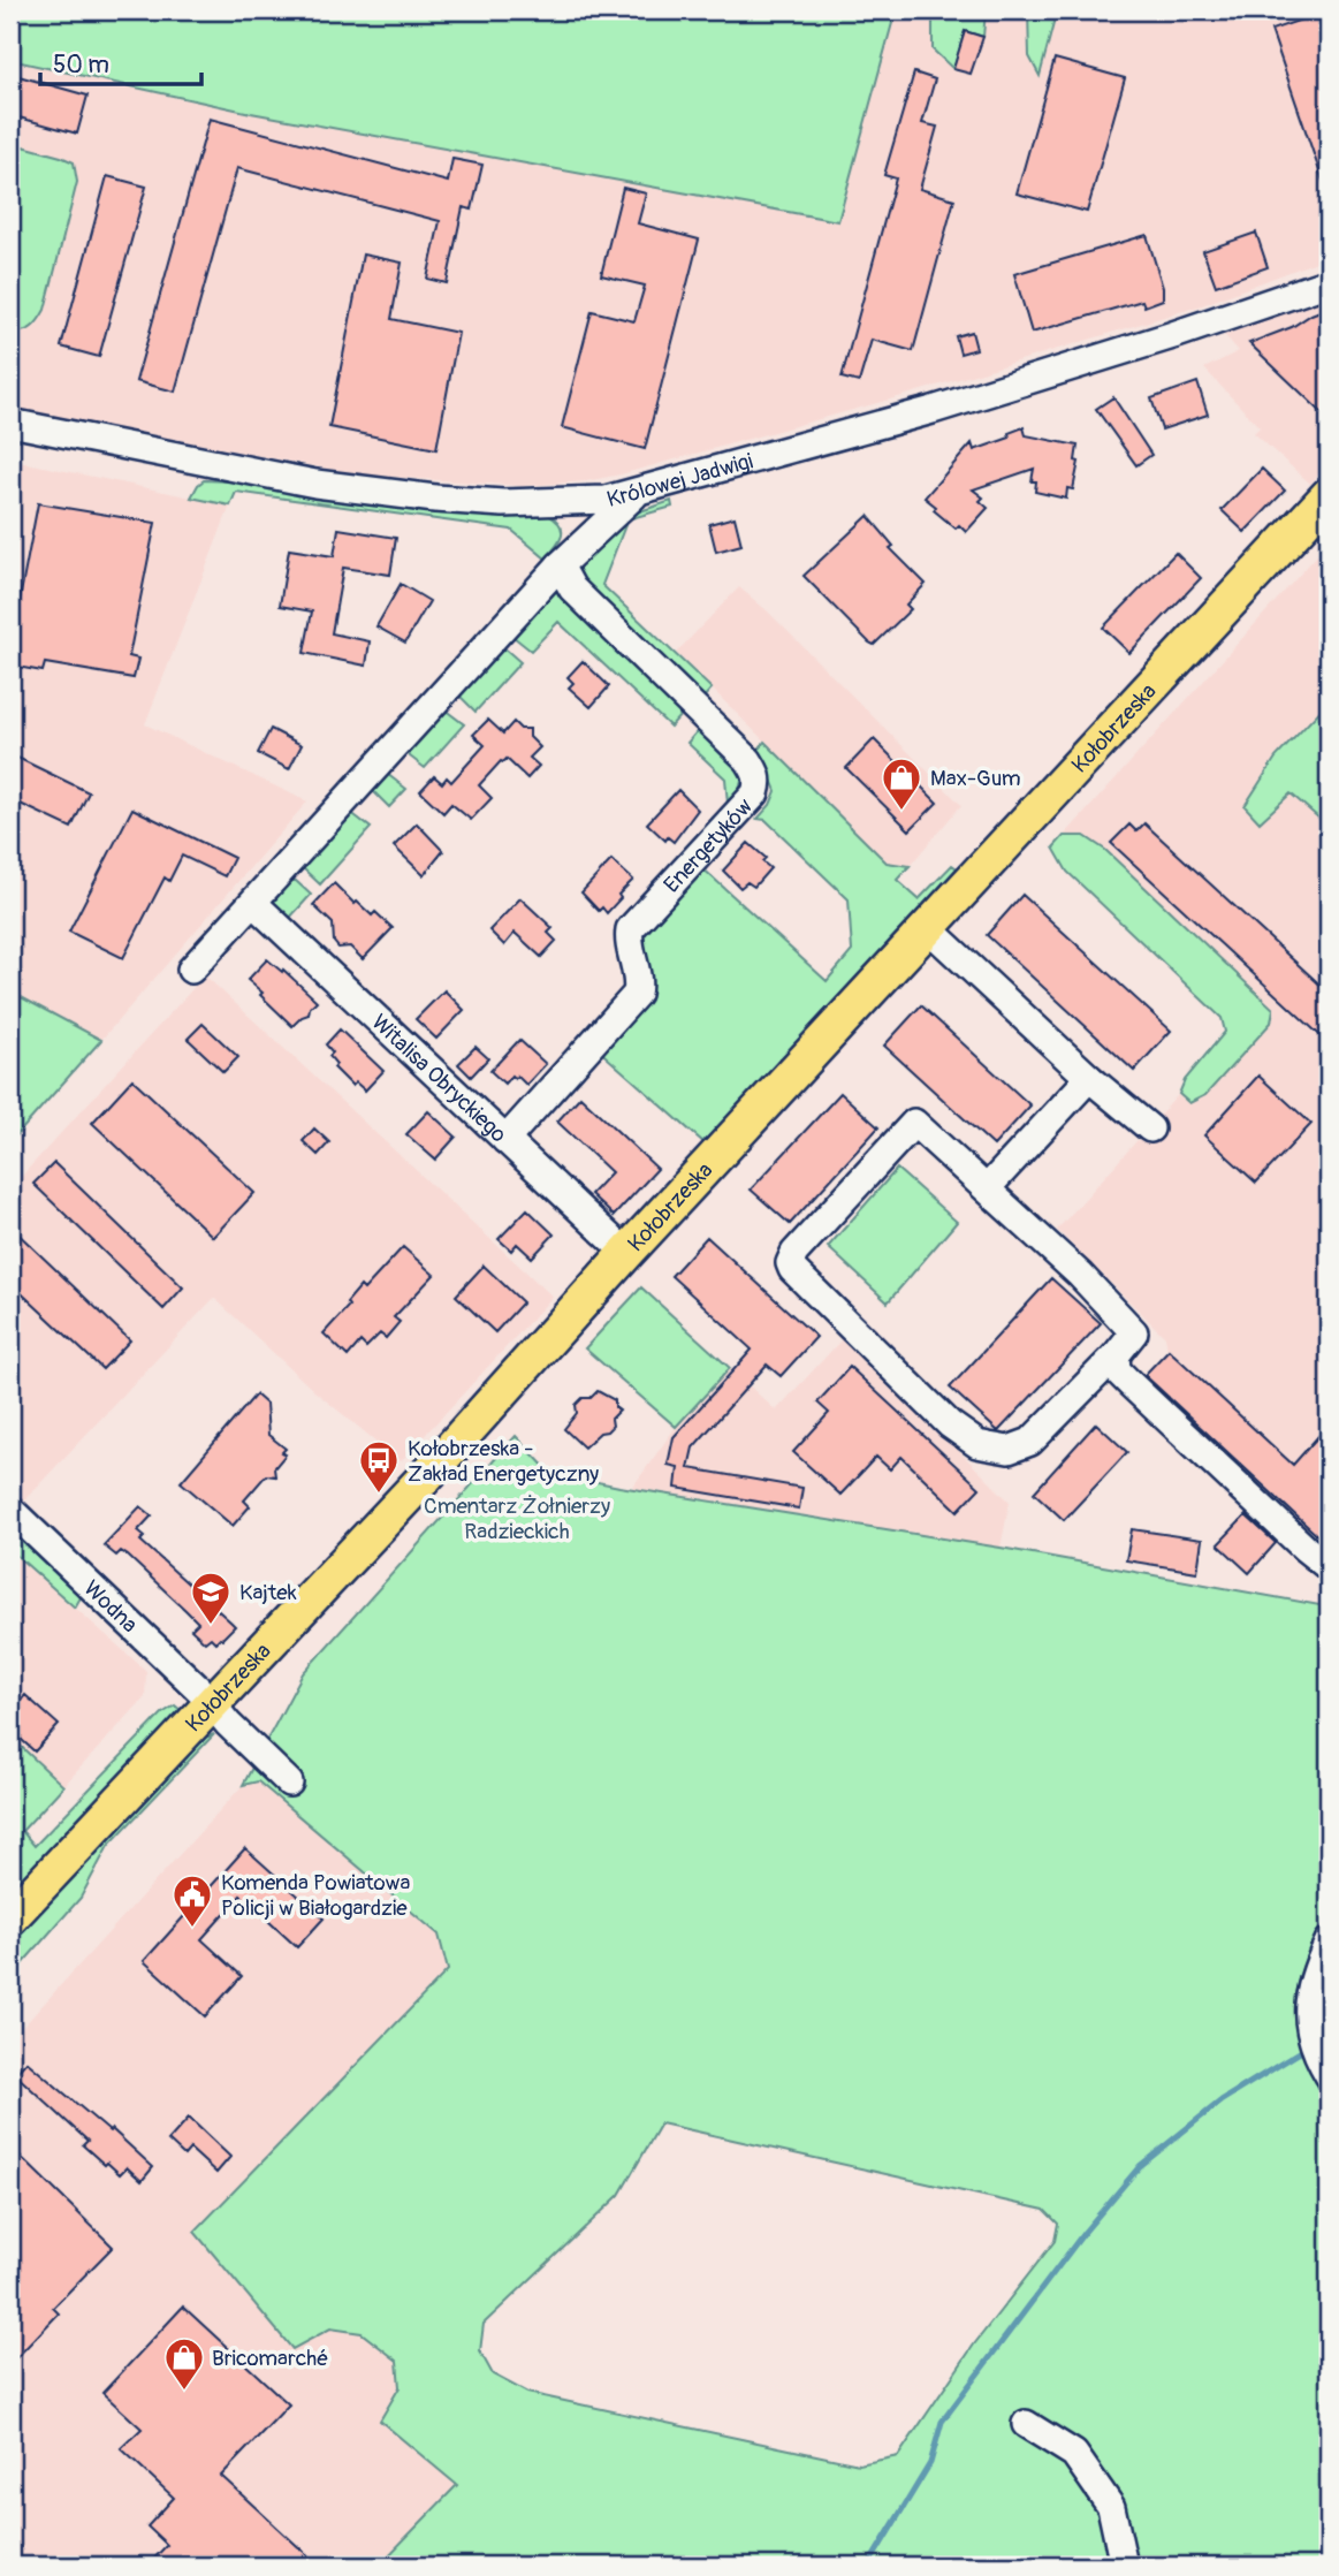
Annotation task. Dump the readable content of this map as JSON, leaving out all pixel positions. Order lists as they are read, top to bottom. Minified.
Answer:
{"streets":{"main road":["Kołobrzeska"],"street":["Królowej Jadwigi","Energetyków","Witalisa Obryckiego","Wodna"]},"crossings":[["Królowej Jadwigi","Energetyków"],["Kołobrzeska","Witalisa Obryckiego"],["Kołobrzeska","Wodna"],["Energetyków","Witalisa Obryckiego"]],"parks":["Cmentarz Żołnierzy Radzieckich"],"places":{"shop":["Max-Gum","Bricomarché"],"bus stop":["Kołobrzeska - Zakład Energetyczny"],"school or university":["Kajtek"],"public building":["Komenda Powiatowa Policji w Białogardzie"]},"scale_bar":"50 m"}
